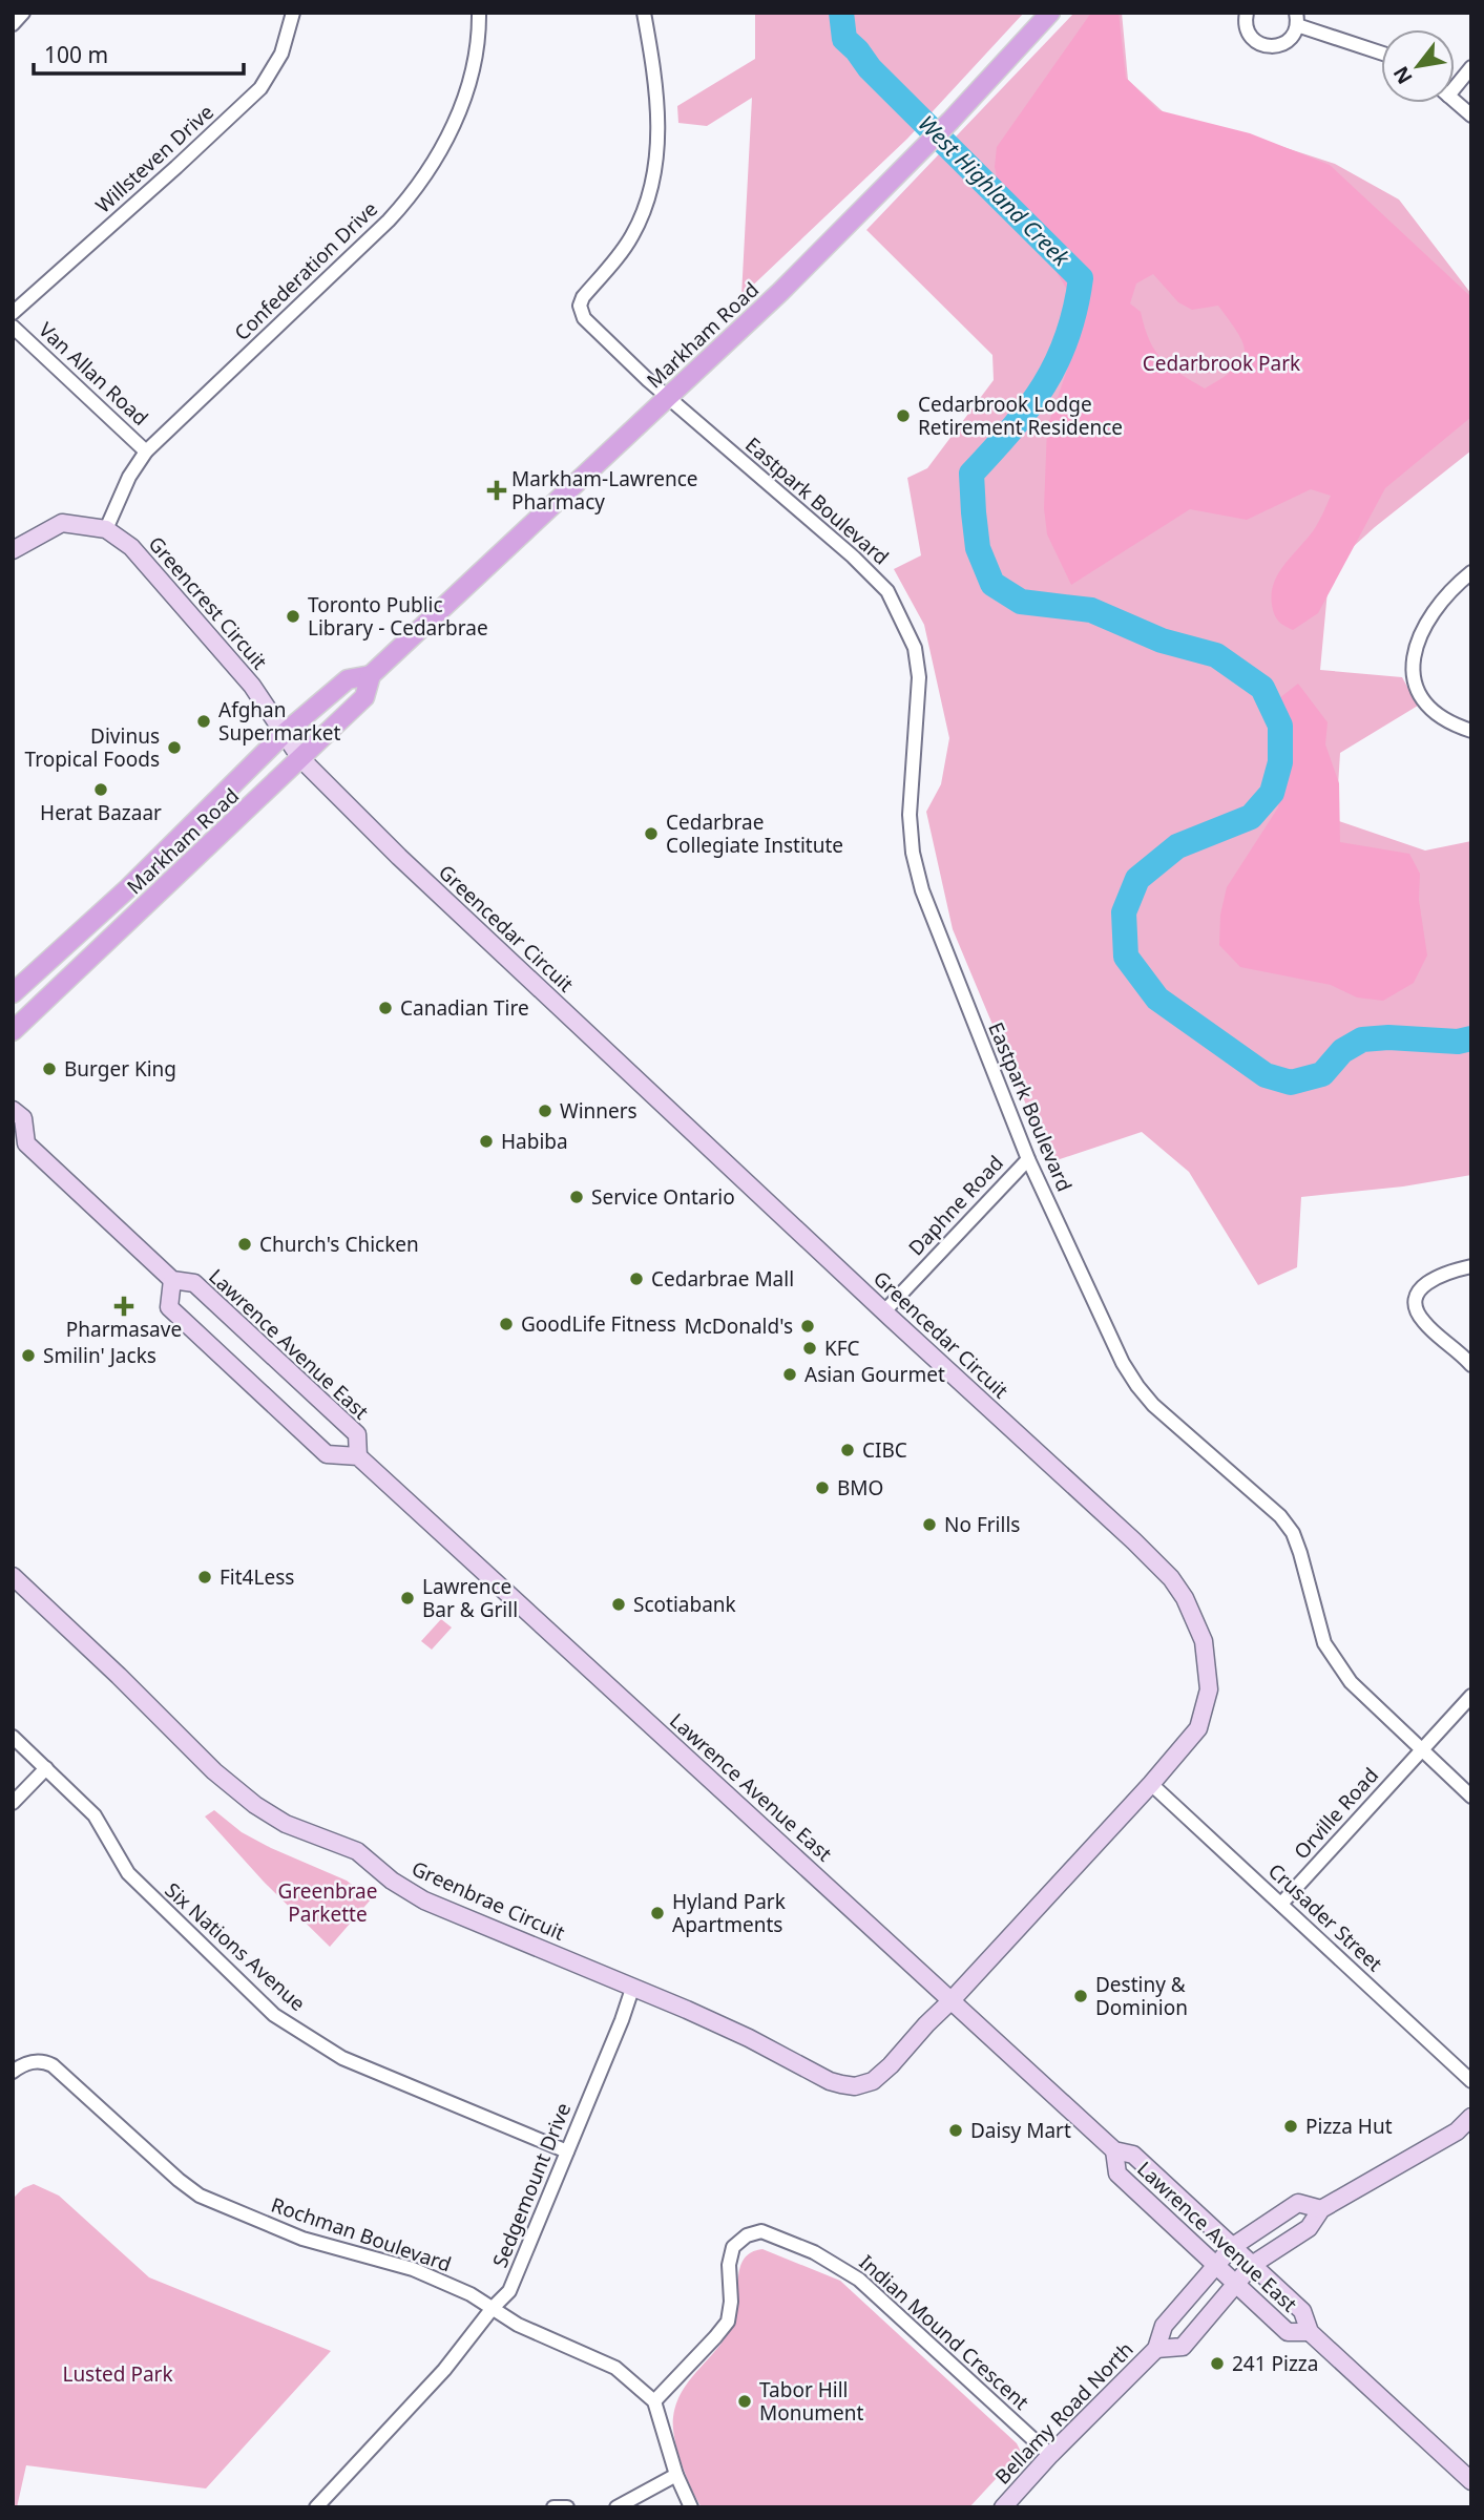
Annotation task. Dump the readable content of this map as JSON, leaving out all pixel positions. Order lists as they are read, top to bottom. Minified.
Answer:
{"streets":{"main road":["Markham Road"],"street":["Willsteven Drive","Confederation Drive","Van Allan Road","Eastpark Boulevard","Greencrest Circuit","Greencedar Circuit","Daphne Road","Lawrence Avenue East","Orville Road","Greenbrae Circuit","Crusader Street","Six Nations Avenue","Sedgemount Drive","Rochman Boulevard","Indian Mound Crescent","Bellamy Road North"]},"crossings":[["Confederation Drive","Van Allan Road"],["Confederation Drive","Greencrest Circuit"],["Markham Road","Eastpark Boulevard"],["Markham Road","Greencrest Circuit"],["Markham Road","Greencedar Circuit"],["Eastpark Boulevard","Daphne Road"],["Eastpark Boulevard","Orville Road"],["Greencrest Circuit","Greencedar Circuit"],["Greencedar Circuit","Daphne Road"],["Greencedar Circuit","Lawrence Avenue East"],["Greencedar Circuit","Greenbrae Circuit"],["Greencedar Circuit","Crusader Street"],["Lawrence Avenue East","Greenbrae Circuit"],["Lawrence Avenue East","Bellamy Road North"],["Orville Road","Crusader Street"],["Greenbrae Circuit","Sedgemount Drive"],["Six Nations Avenue","Sedgemount Drive"],["Sedgemount Drive","Rochman Boulevard"],["Rochman Boulevard","Indian Mound Crescent"],["Indian Mound Crescent","Bellamy Road North"]],"water":["West Highland Creek"],"parks":["Cedarbrook Park","Greenbrae Parkette","Lusted Park"],"places":{"other":["Cedarbrook Lodge Retirement Residence","Toronto Public Library - Cedarbrae","Afghan Supermarket","Divinus Tropical Foods","Herat Bazaar","Cedarbrae Collegiate Institute","Canadian Tire","Burger King","Winners","Habiba","Service Ontario","Church's Chicken","Cedarbrae Mall","GoodLife Fitness","McDonald's","KFC","Smilin' Jacks","Asian Gourmet","CIBC","BMO","No Frills","Fit4Less","Lawrence Bar & Grill","Scotiabank","Hyland Park Apartments","Destiny & Dominion","Pizza Hut","Daisy Mart","241 Pizza","Tabor Hill Monument"],"health":["Markham-Lawrence Pharmacy","Pharmasave"]},"scale_bar":"100 m","north":"bottom left"}
